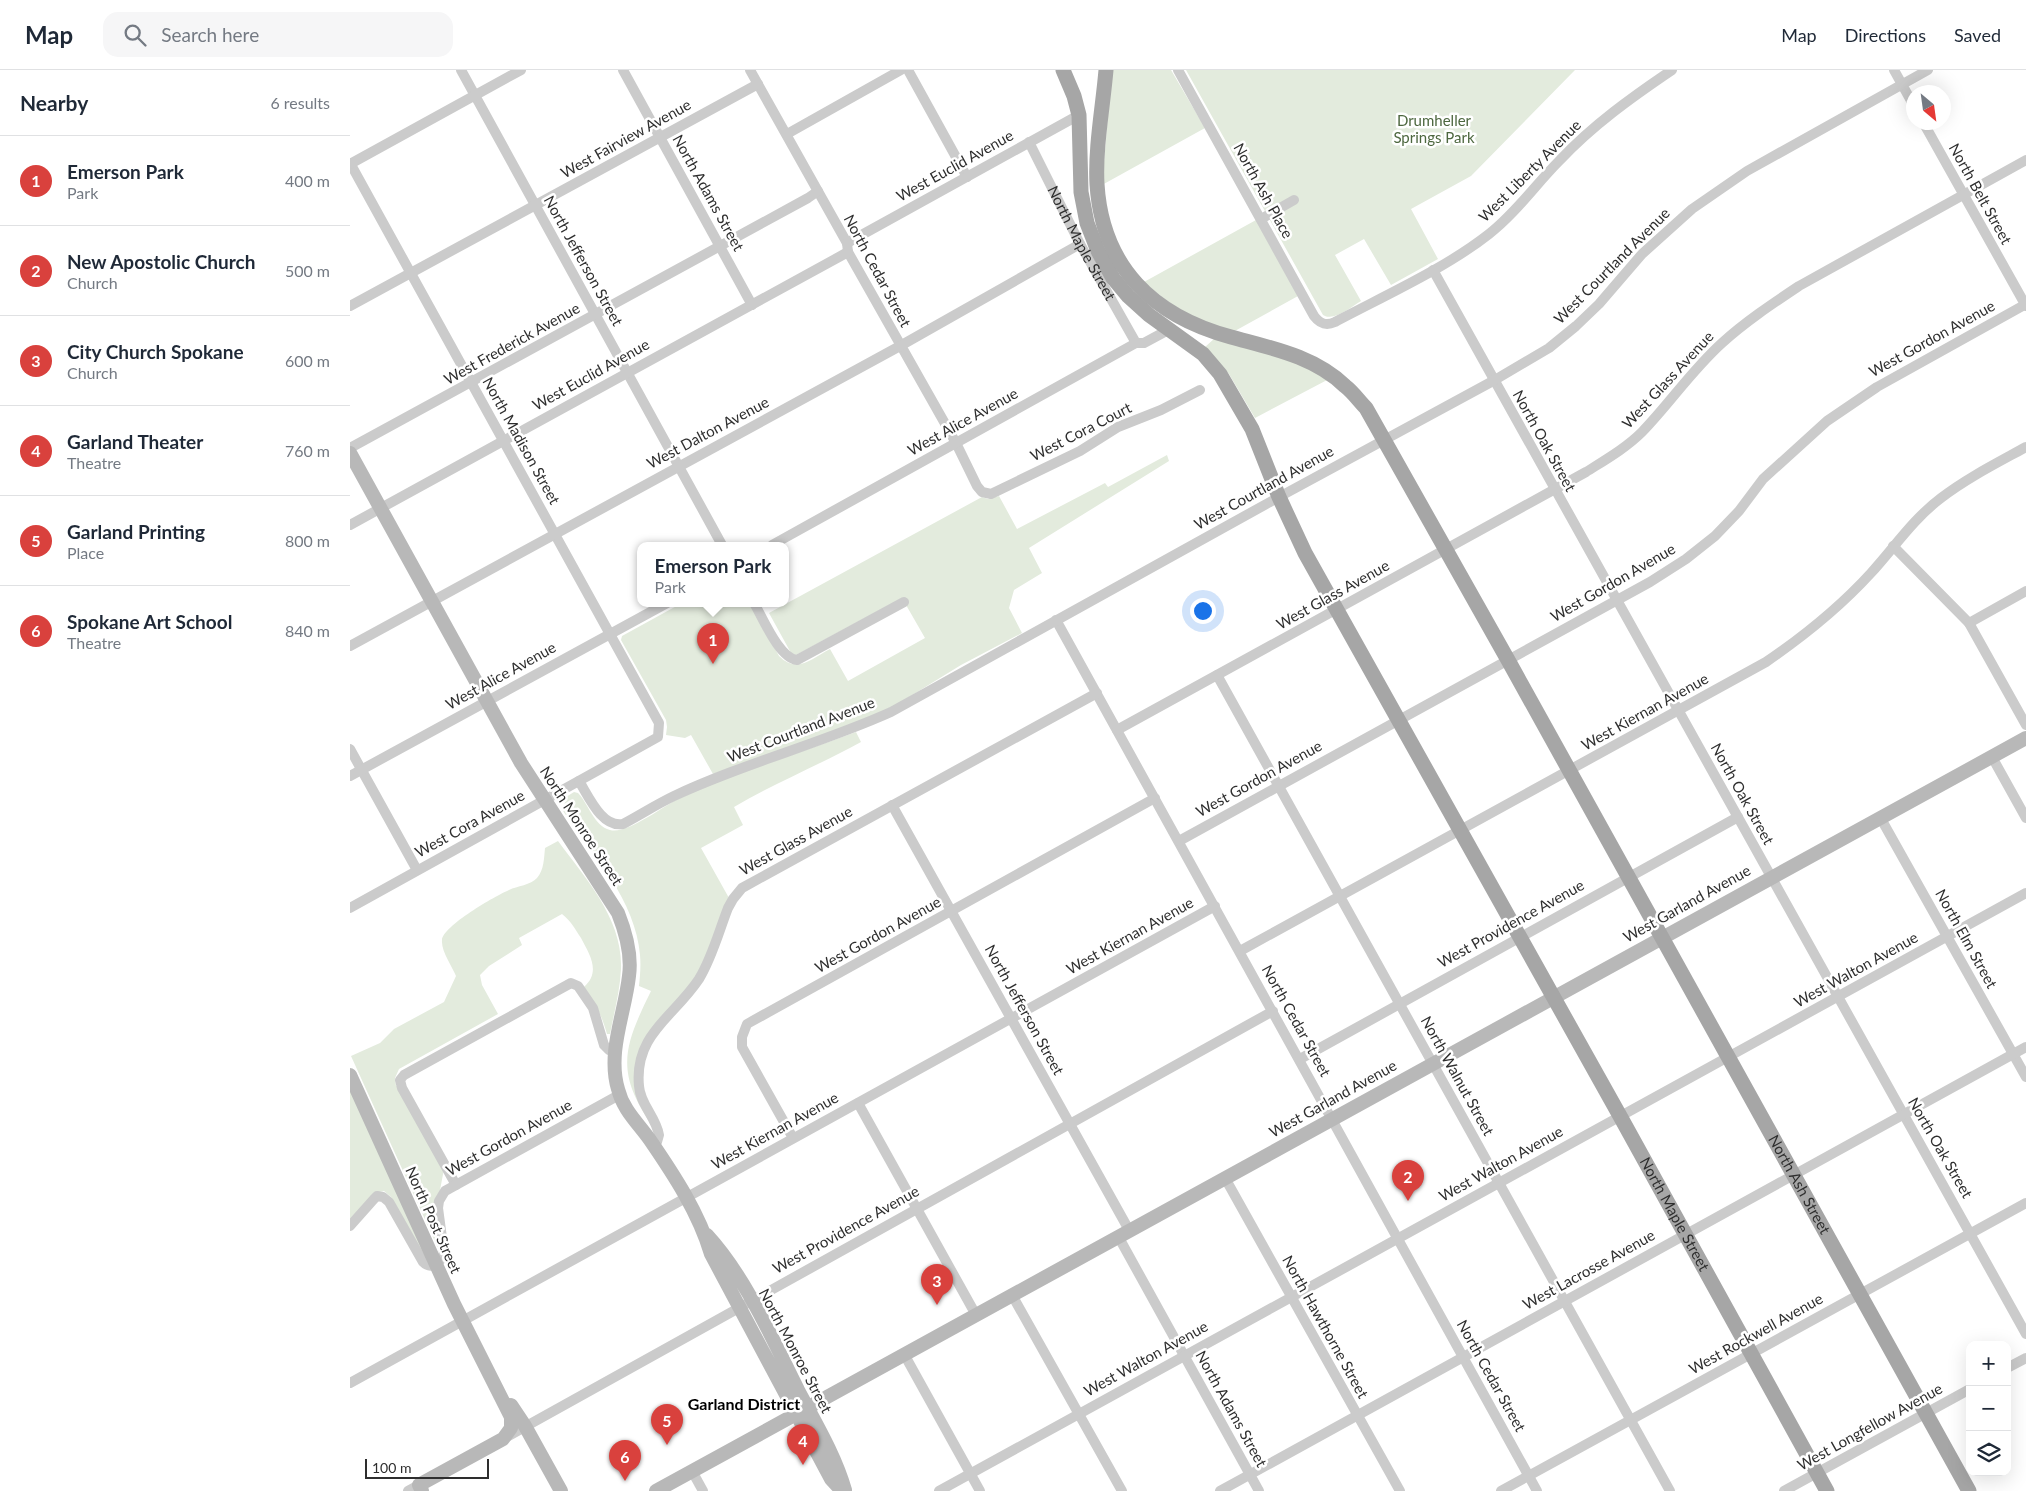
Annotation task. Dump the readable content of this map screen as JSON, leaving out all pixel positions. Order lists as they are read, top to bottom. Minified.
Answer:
{"streets":{"main road":["North Maple Street","North Ash Street"],"street":["West Fairview Avenue","West Euclid Avenue","West Liberty Avenue","North Ash Place","North Adams Street","North Belt Street","North Jefferson Street","West Courtland Avenue","North Cedar Street","West Gordon Avenue","West Frederick Avenue","West Glass Avenue","West Alice Avenue","West Cora Court","West Dalton Avenue","North Madison Street","North Oak Street","West Kiernan Avenue","West Cora Avenue","North Monroe Street","West Garland Avenue","West Providence Avenue","North Elm Street","West Walton Avenue","North Walnut Street","North Post Street","West Lacrosse Avenue","North Hawthorne Street","West Rockwell Avenue","West Longfellow Avenue"]},"crossings":[["West Fairview Avenue","North Adams Street"],["West Fairview Avenue","North Jefferson Street"],["West Fairview Avenue","North Cedar Street"],["West Fairview Avenue","North Madison Street"],["West Euclid Avenue","North Adams Street"],["West Euclid Avenue","North Maple Street"],["West Euclid Avenue","North Jefferson Street"],["West Euclid Avenue","North Cedar Street"],["West Euclid Avenue","North Madison Street"],["West Euclid Avenue","North Monroe Street"],["West Liberty Avenue","North Ash Place"],["West Liberty Avenue","North Oak Street"],["North Adams Street","North Jefferson Street"],["North Adams Street","West Frederick Avenue"],["North Adams Street","West Garland Avenue"],["North Adams Street","West Walton Avenue"],["North Adams Street","West Lacrosse Avenue"],["North Belt Street","West Gordon Avenue"],["North Belt Street","West Glass Avenue"],["North Maple Street","West Courtland Avenue"],["North Maple Street","West Gordon Avenue"],["North Maple Street","West Glass Avenue"],["North Maple Street","West Alice Avenue"],["North Maple Street","West Dalton Avenue"],["North Maple Street","West Kiernan Avenue"],["North Maple Street","West Garland Avenue"],["North Maple Street","West Providence Avenue"],["North Maple Street","West Walton Avenue"],["North Maple Street","West Lacrosse Avenue"],["North Maple Street","West Rockwell Avenue"],["North Maple Street","West Longfellow Avenue"],["North Jefferson Street","West Gordon Avenue"],["North Jefferson Street","West Frederick Avenue"],["North Jefferson Street","West Glass Avenue"],["North Jefferson Street","West Dalton Avenue"],["North Jefferson Street","West Kiernan Avenue"],["North Jefferson Street","West Garland Avenue"],["North Jefferson Street","West Providence Avenue"],["West Courtland Avenue","North Cedar Street"],["West Courtland Avenue","North Oak Street"],["West Courtland Avenue","West Cora Avenue"],["West Courtland Avenue","North Ash Street"],["North Cedar Street","West Gordon Avenue"],["North Cedar Street","West Frederick Avenue"],["North Cedar Street","West Glass Avenue"],["North Cedar Street","West Alice Avenue"],["North Cedar Street","West Cora Court"],["North Cedar Street","West Dalton Avenue"],["North Cedar Street","West Kiernan Avenue"],["North Cedar Street","West Garland Avenue"],["North Cedar Street","West Providence Avenue"],["North Cedar Street","West Walton Avenue"],["North Cedar Street","West Lacrosse Avenue"],["North Cedar Street","West Rockwell Avenue"],["West Gordon Avenue","North Oak Street"],["West Gordon Avenue","West Kiernan Avenue"],["West Gordon Avenue","North Monroe Street"],["West Gordon Avenue","North Walnut Street"],["West Gordon Avenue","North Ash Street"],["West Gordon Avenue","North Post Street"],["West Frederick Avenue","North Madison Street"],["West Glass Avenue","North Oak Street"],["West Glass Avenue","North Monroe Street"],["West Glass Avenue","North Walnut Street"],["West Glass Avenue","North Ash Street"],["West Alice Avenue","North Madison Street"],["West Alice Avenue","North Monroe Street"],["West Dalton Avenue","North Madison Street"],["West Dalton Avenue","North Monroe Street"],["North Madison Street","West Cora Avenue"],["North Oak Street","West Kiernan Avenue"],["North Oak Street","West Garland Avenue"],["North Oak Street","West Providence Avenue"],["North Oak Street","West Walton Avenue"],["North Oak Street","West Lacrosse Avenue"],["North Oak Street","West Rockwell Avenue"],["West Kiernan Avenue","North Monroe Street"],["West Kiernan Avenue","North Walnut Street"],["West Kiernan Avenue","North Ash Street"],["West Kiernan Avenue","North Post Street"],["West Cora Avenue","North Monroe Street"],["North Monroe Street","West Garland Avenue"],["North Monroe Street","West Providence Avenue"],["West Garland Avenue","North Elm Street"],["West Garland Avenue","North Walnut Street"],["West Garland Avenue","North Ash Street"],["West Garland Avenue","North Hawthorne Street"],["West Providence Avenue","North Walnut Street"],["West Providence Avenue","North Ash Street"],["West Providence Avenue","North Post Street"],["North Elm Street","West Walton Avenue"],["North Elm Street","West Lacrosse Avenue"],["West Walton Avenue","North Walnut Street"],["West Walton Avenue","North Ash Street"],["West Walton Avenue","North Hawthorne Street"],["North Walnut Street","West Lacrosse Avenue"],["North Walnut Street","West Rockwell Avenue"],["North Ash Street","West Lacrosse Avenue"],["North Ash Street","West Rockwell Avenue"],["North Ash Street","West Longfellow Avenue"],["West Lacrosse Avenue","North Hawthorne Street"]],"districts":["Garland District"],"parks":["Drumheller Springs Park"],"scale_bar":"100 m","north":"bottom right","page":{"header":"Map","search":"Search here","nav":["Map","Directions","Saved"],"heading":["Nearby","6 results"],"list":[{"mark":"1","name":"Emerson Park","note":"Park","value":"400 m"},{"mark":"2","name":"New Apostolic Church","note":"Church","value":"500 m"},{"mark":"3","name":"City Church Spokane","note":"Church","value":"600 m"},{"mark":"4","name":"Garland Theater","note":"Theatre","value":"760 m"},{"mark":"5","name":"Garland Printing","note":"Place","value":"800 m"},{"mark":"6","name":"Spokane Art School","note":"Theatre","value":"840 m"}],"popup":["Emerson Park","Park"],"pins":["1","2","3","5","4","6"],"map_buttons":["+","−"],"scale":"100 m"}}
